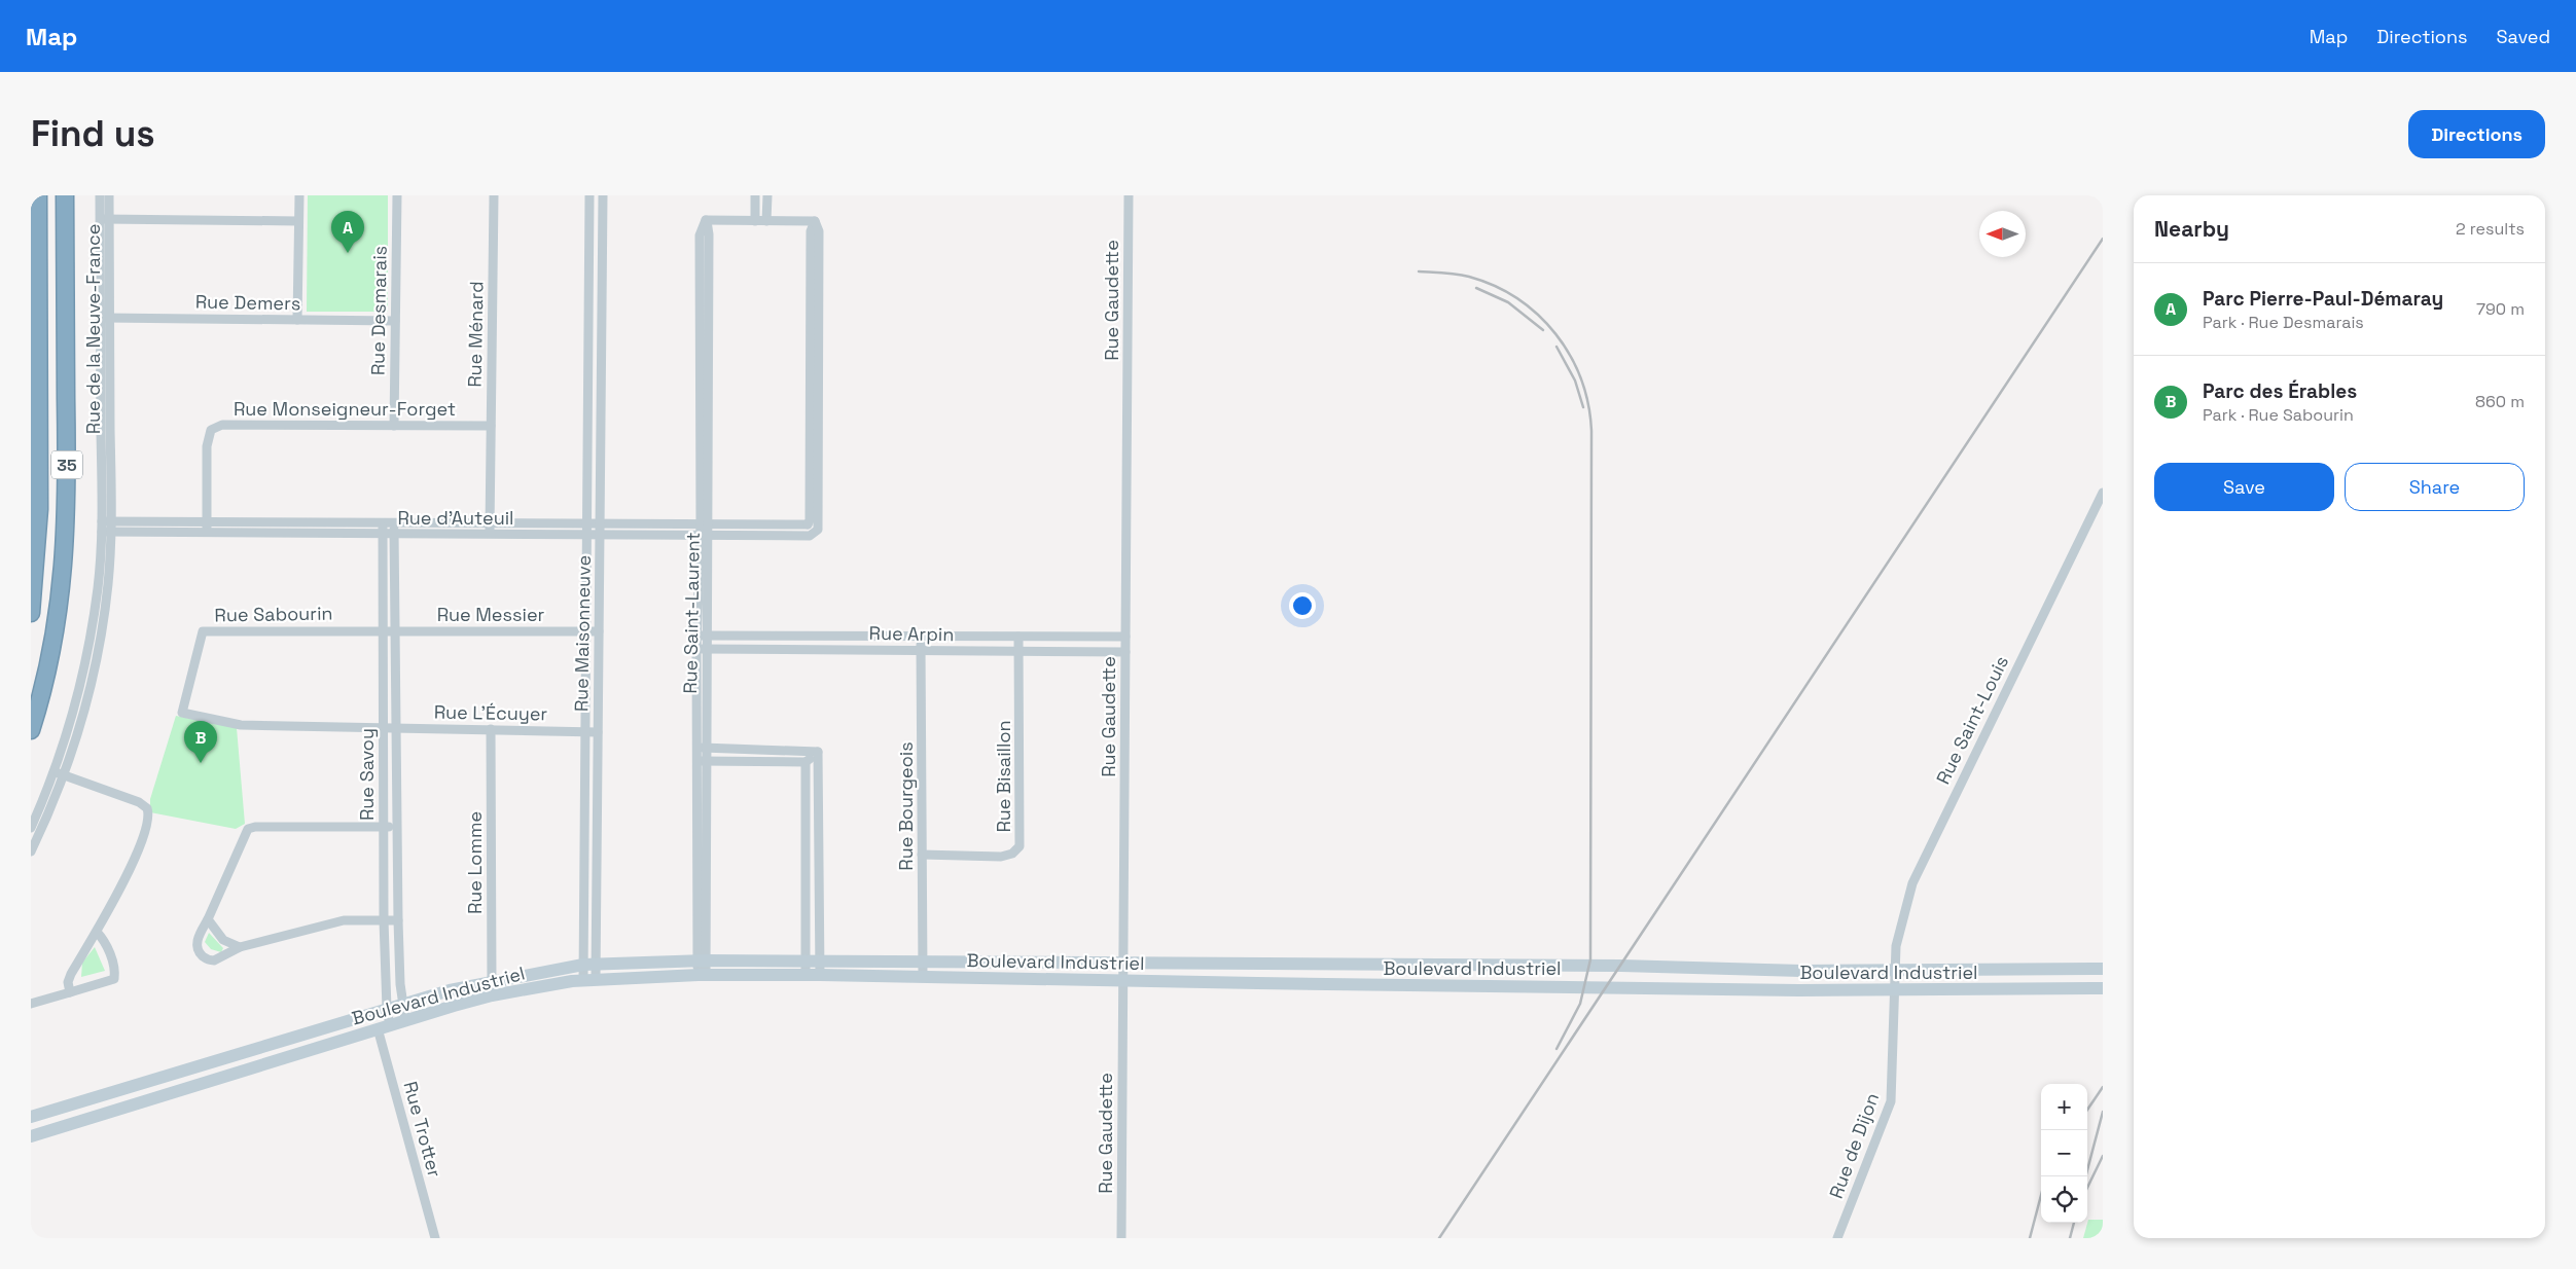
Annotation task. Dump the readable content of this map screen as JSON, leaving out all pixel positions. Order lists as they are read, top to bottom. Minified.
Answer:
{"streets":{"highway":["35"],"street":["Rue Gaudette","Rue Demers","Rue Desmarais","Rue de la Neuve-France","Rue Ménard","Rue Monseigneur-Forget","Rue d'Auteuil","Rue Saint-Laurent","Rue Sabourin","Rue Messier","Rue Maisonneuve","Rue Arpin","Rue L'Écuyer","Rue Saint-Louis","Rue Savoy","Rue Bisaillon","Rue Bourgeois","Rue Lomme","Boulevard Industriel","Rue Trotter","Rue de Dijon"]},"crossings":[["Rue Gaudette","Rue Arpin"],["Rue Gaudette","Boulevard Industriel"],["Rue Demers","Rue Desmarais"],["Rue Demers","Rue de la Neuve-France"],["Rue Desmarais","Rue Monseigneur-Forget"],["Rue de la Neuve-France","Rue d'Auteuil"],["Rue Ménard","Rue Monseigneur-Forget"],["Rue Ménard","Rue d'Auteuil"],["Rue Monseigneur-Forget","Rue d'Auteuil"],["Rue d'Auteuil","Rue Saint-Laurent"],["Rue d'Auteuil","Rue Maisonneuve"],["Rue d'Auteuil","Rue Savoy"],["Rue Saint-Laurent","Rue Arpin"],["Rue Saint-Laurent","Boulevard Industriel"],["Rue Sabourin","Rue Messier"],["Rue Sabourin","Rue L'Écuyer"],["Rue Sabourin","Rue Savoy"],["Rue Messier","Rue Maisonneuve"],["Rue Messier","Rue Savoy"],["Rue Maisonneuve","Rue L'Écuyer"],["Rue Maisonneuve","Boulevard Industriel"],["Rue Arpin","Rue Bisaillon"],["Rue Arpin","Rue Bourgeois"],["Rue L'Écuyer","Rue Savoy"],["Rue L'Écuyer","Rue Lomme"],["Rue Saint-Louis","Boulevard Industriel"],["Rue Saint-Louis","Rue de Dijon"],["Rue Savoy","Boulevard Industriel"],["Rue Savoy","Rue Trotter"],["Rue Bisaillon","Rue Bourgeois"],["Rue Bourgeois","Boulevard Industriel"],["Rue Lomme","Boulevard Industriel"],["Boulevard Industriel","Rue Trotter"],["Boulevard Industriel","Rue de Dijon"]],"north":"left","page":{"header":"Map","nav":["Map","Directions","Saved"],"buttons":["Directions",["Save","Share"]],"title":"Find us","heading":["Nearby","2 results"],"pins":["A","B"],"list":[{"mark":"A","name":"Parc Pierre-Paul-Démaray","note":"Park · Rue Desmarais","value":"790 m"},{"mark":"B","name":"Parc des Érables","note":"Park · Rue Sabourin","value":"860 m"}],"map_buttons":["+","−"]}}
